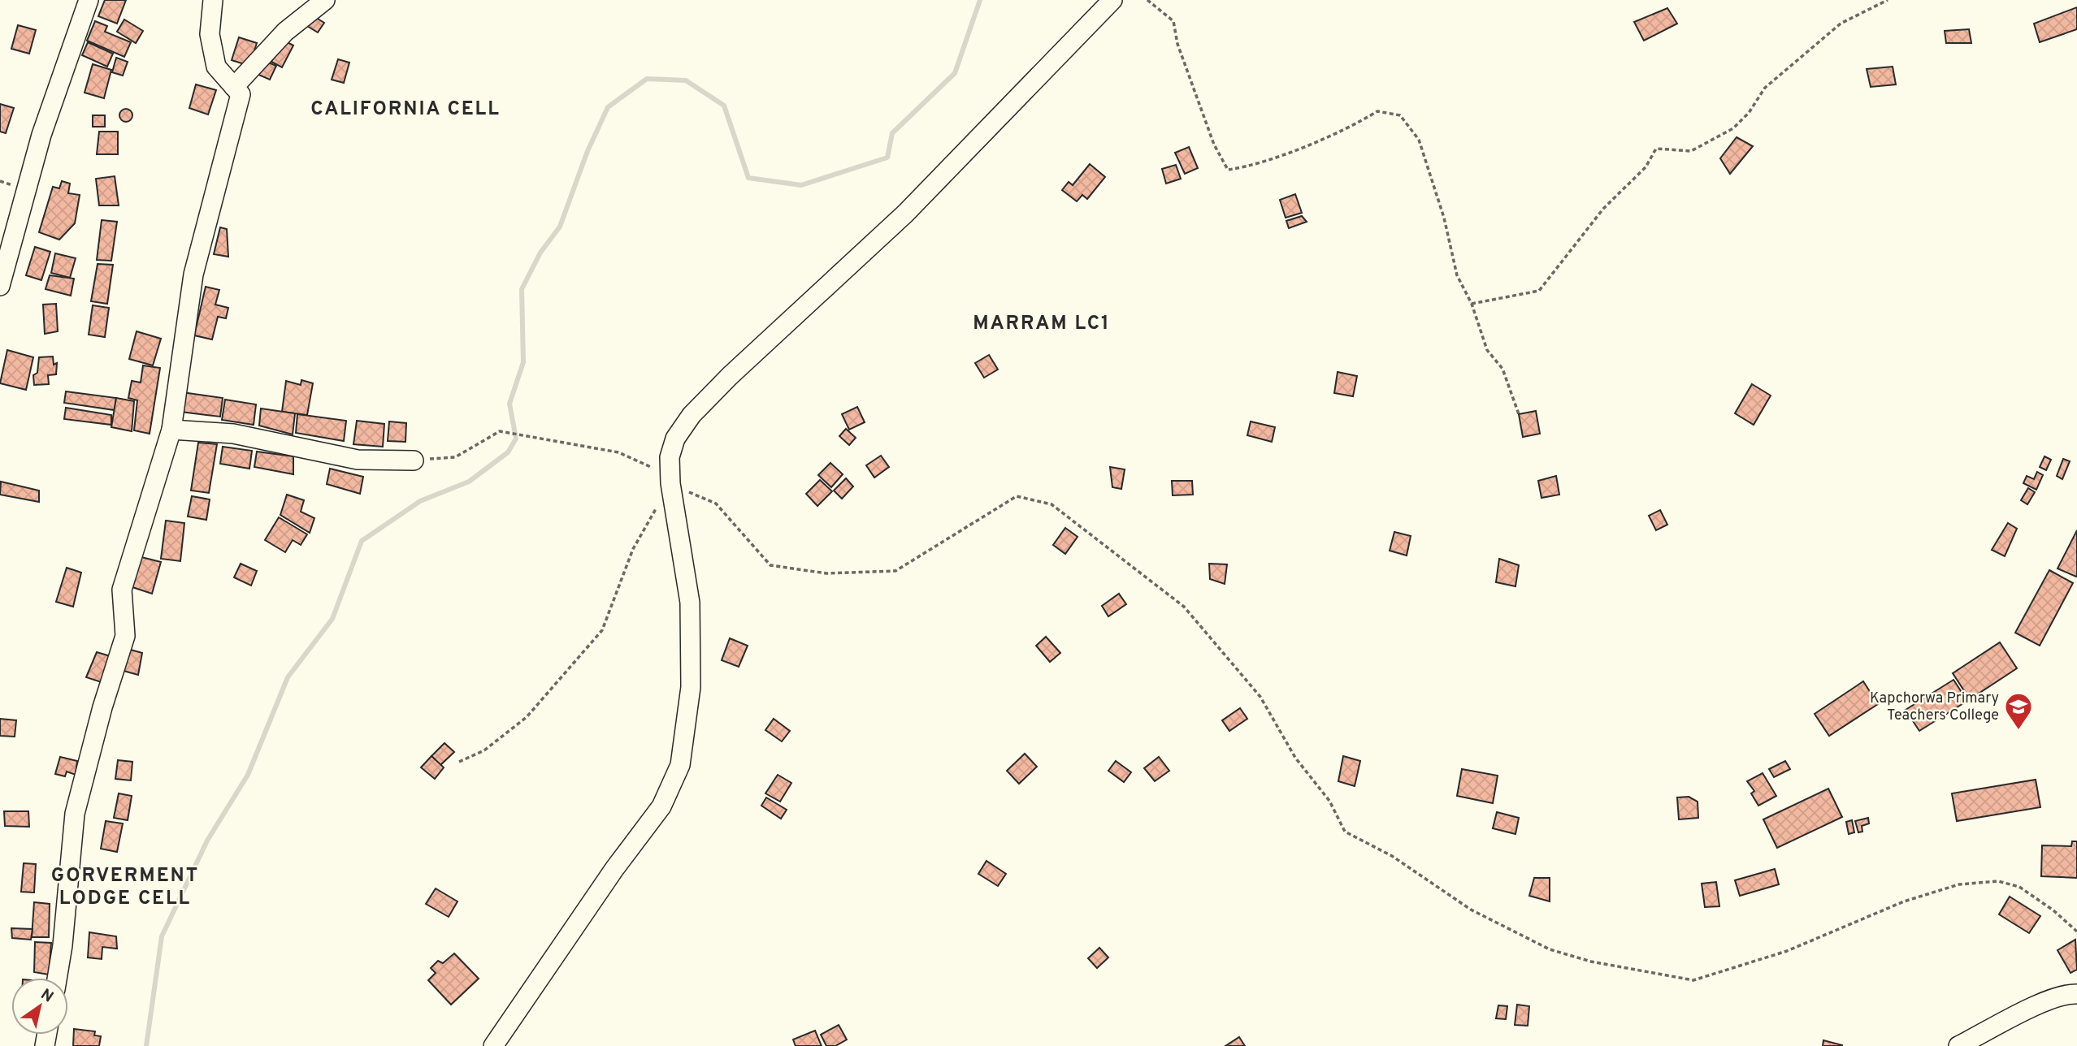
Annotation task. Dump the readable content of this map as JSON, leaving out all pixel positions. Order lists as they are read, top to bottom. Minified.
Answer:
{"districts":["CALIFORNIA CELL","MARRAM LC1","GORVERMENT LODGE CELL"],"places":{"school or university":["Kapchorwa Primary Teachers College"]},"north":"top right"}
